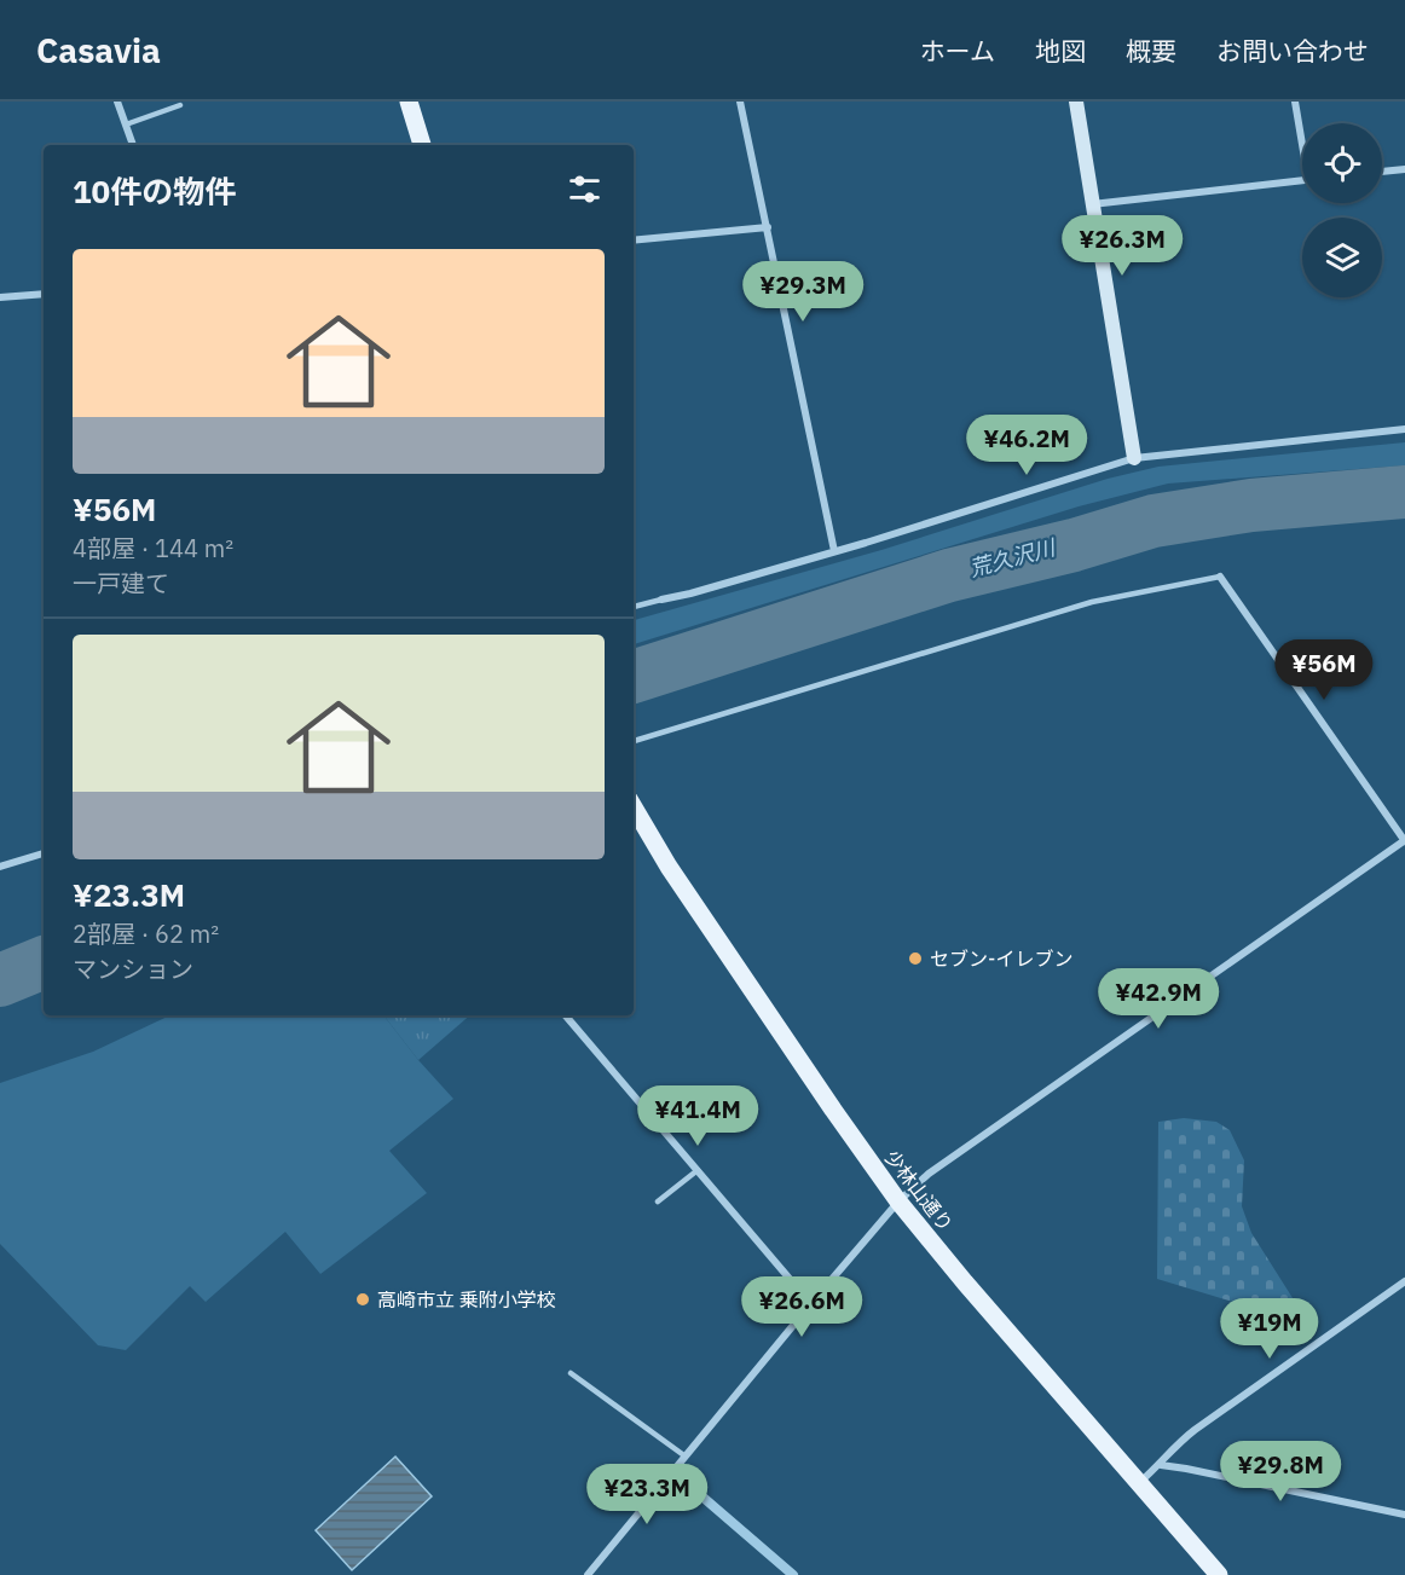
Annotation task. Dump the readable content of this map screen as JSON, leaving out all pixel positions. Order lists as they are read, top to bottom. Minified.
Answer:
{"streets":{"main road":["少林山通り"]},"water":["荒久沢川"],"places":["セブン-イレブン","高崎市立 乗附小学校"],"page":{"header":"Casavia","nav":["ホーム","地図","概要","お問い合わせ"],"heading":"10件の物件","price":["¥26.3M","¥29.3M","¥46.2M","¥56M","¥42.9M","¥41.4M","¥26.6M","¥19M","¥29.8M","¥23.3M"],"list":[{"name":"¥56M","note":"4部屋 · 144 m² · 一戸建て"},{"name":"¥23.3M","note":"2部屋 · 62 m² · マンション"}]}}
